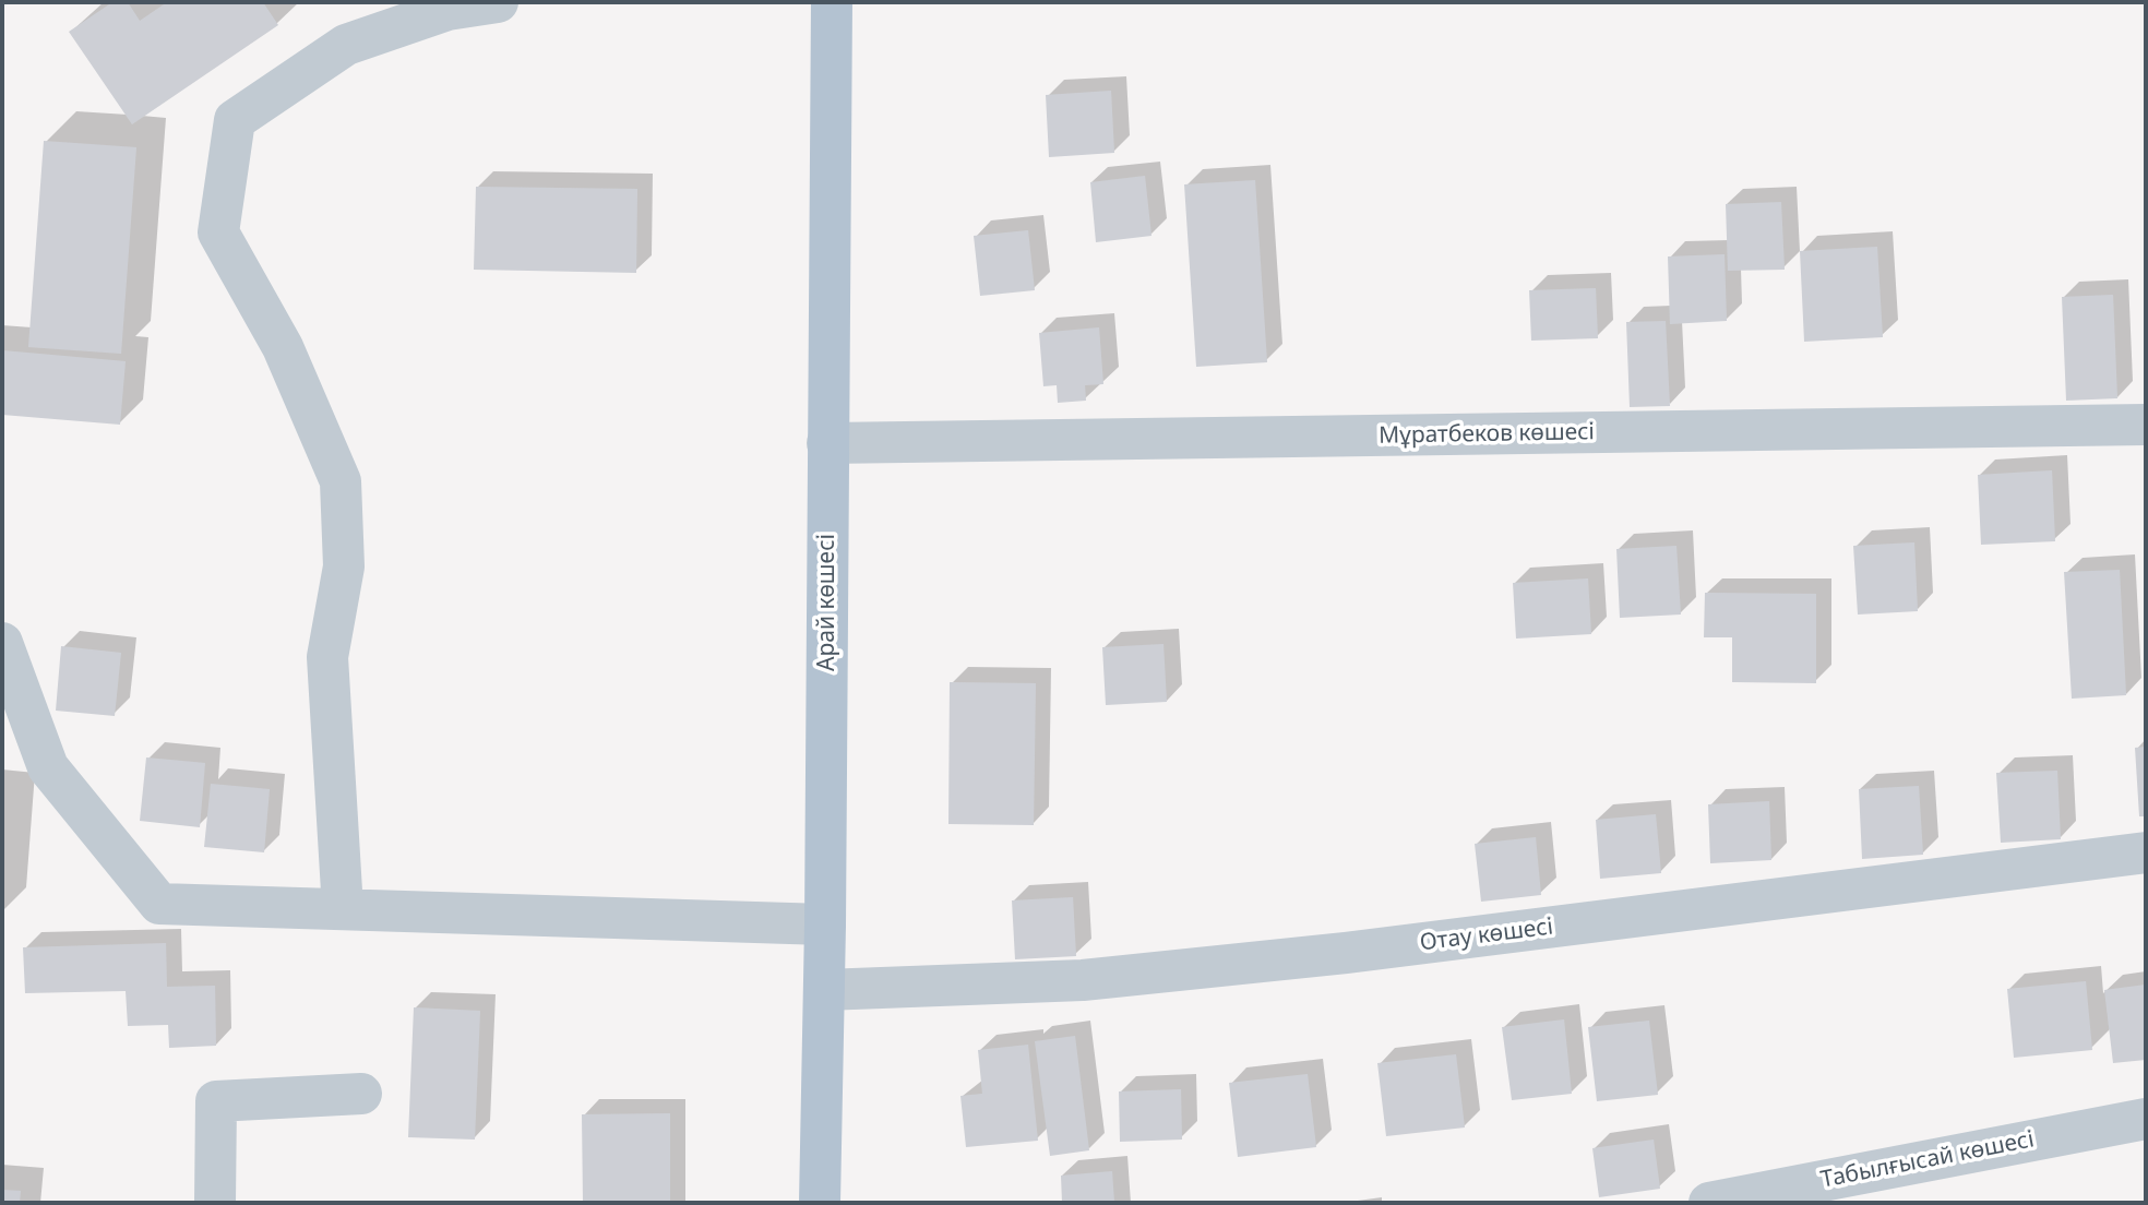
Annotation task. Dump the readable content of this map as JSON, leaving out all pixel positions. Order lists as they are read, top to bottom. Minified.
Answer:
{"streets":{"main road":["Арай көшесі"],"street":["Мұратбеков көшесі","Отау көшесі","Табылғысай көшесі"]},"crossings":[["Мұратбеков көшесі","Арай көшесі"],["Арай көшесі","Отау көшесі"]]}
